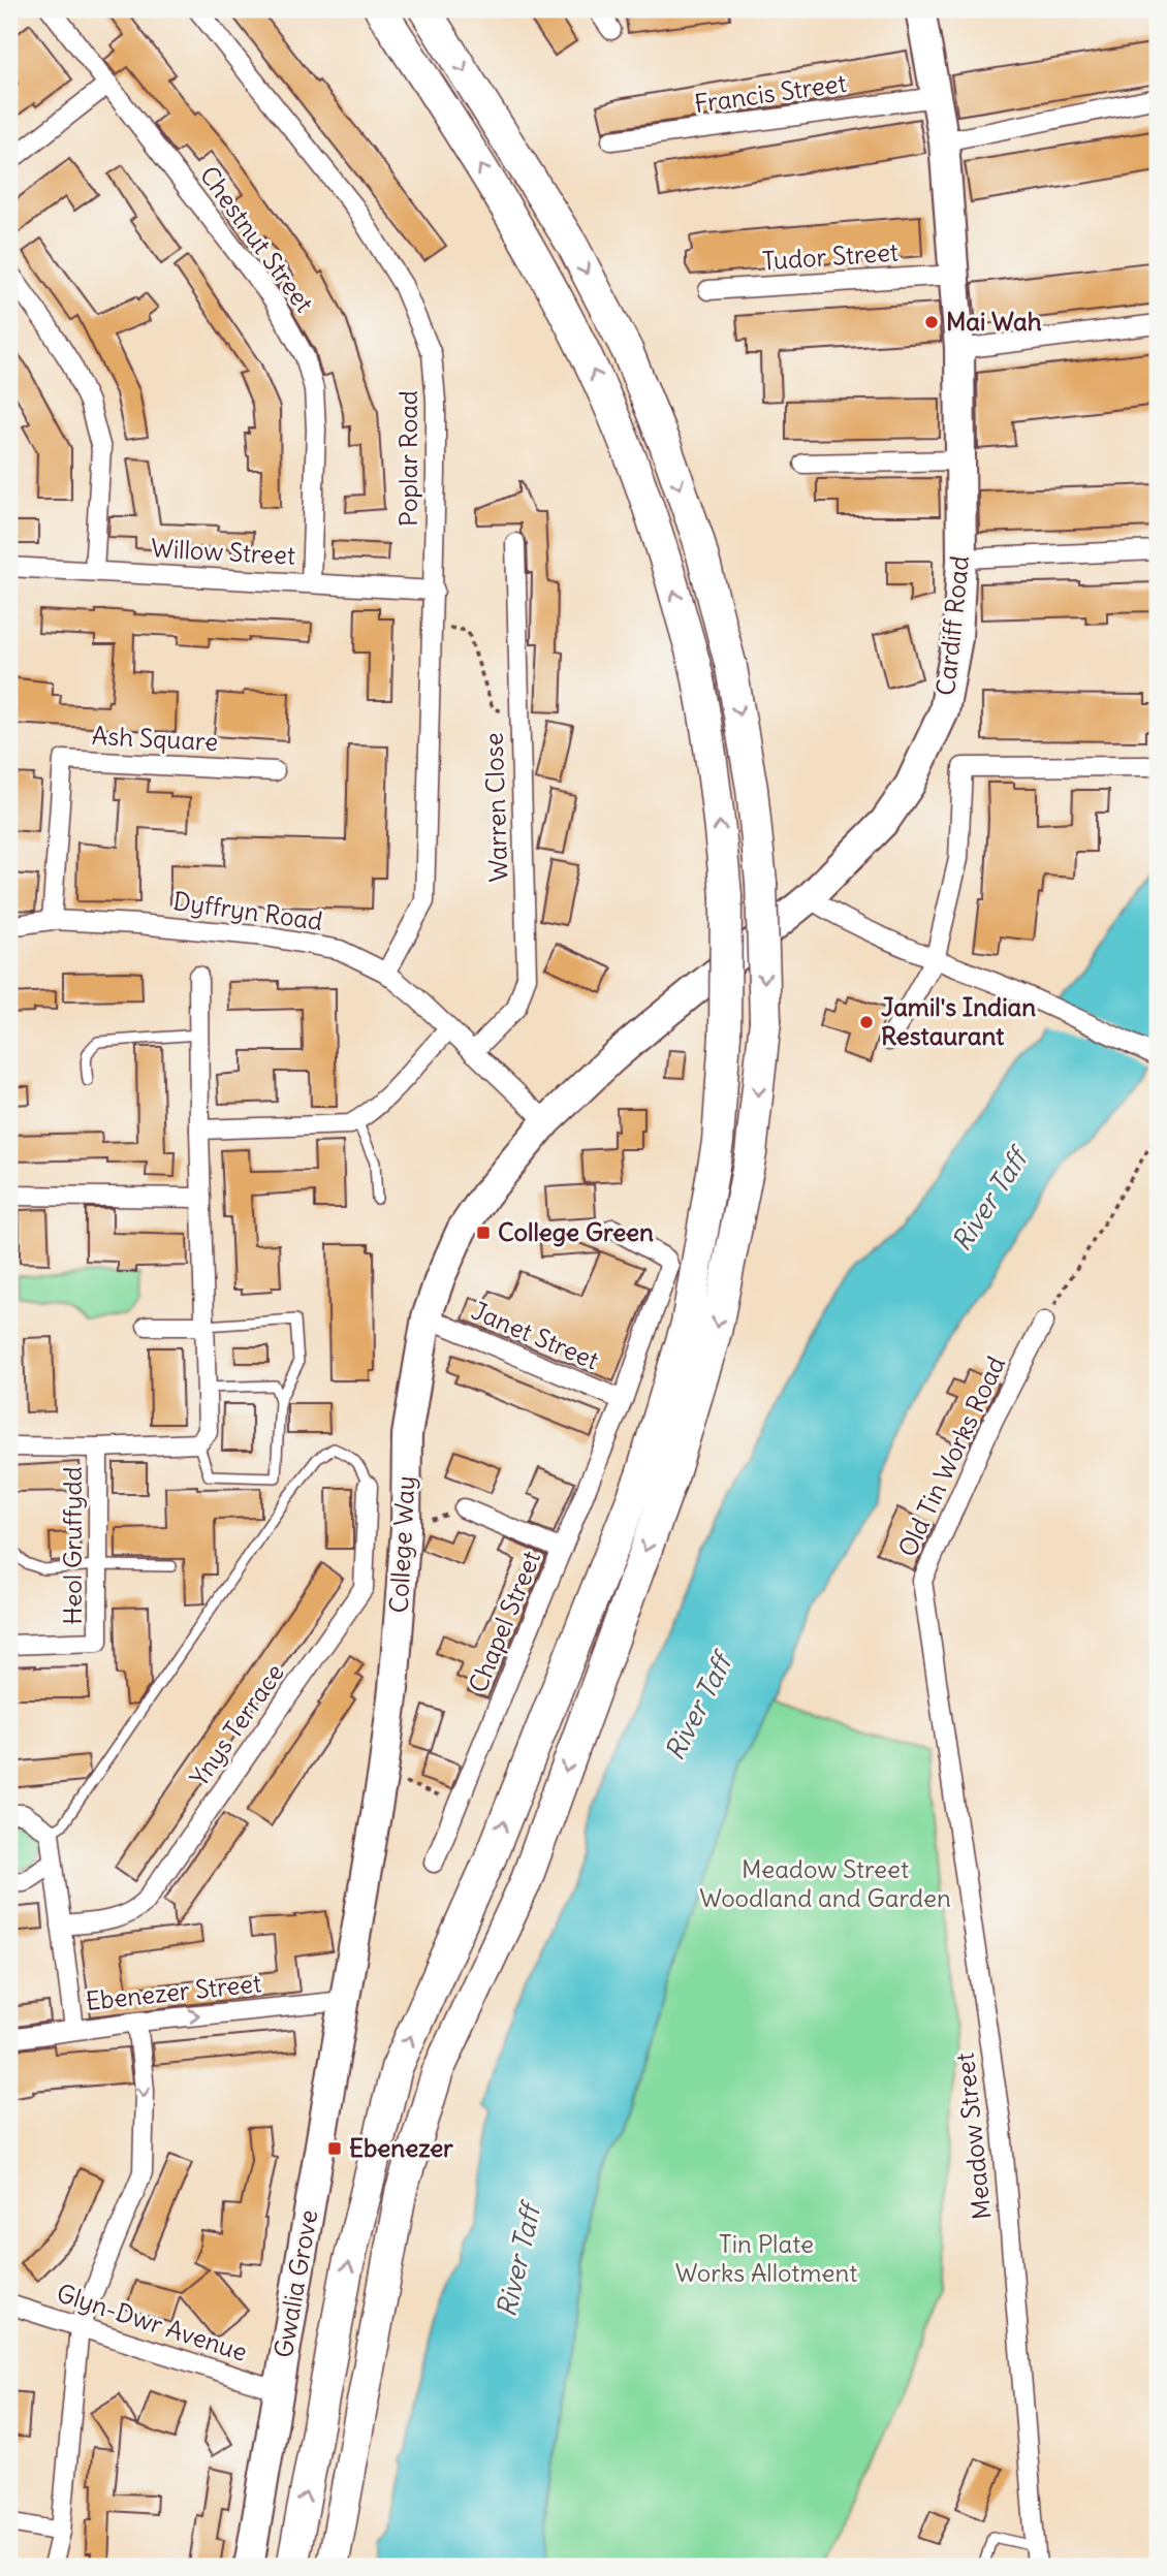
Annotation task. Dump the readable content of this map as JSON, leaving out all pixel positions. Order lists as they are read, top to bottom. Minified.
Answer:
{"streets":{"main road":["Cardiff Road","College Way","Gwalia Grove"],"street":["Francis Street","Chestnut Street","Tudor Street","Poplar Road","Willow Street","Ash Square","Warren Close","Dyffryn Road","Janet Street","Old Tin Works Road","Heol Gruffydd","Chapel Street","Ynys Terrace","Ebenezer Street","Meadow Street","Glyn-Dwr Avenue"]},"crossings":[["Francis Street","Cardiff Road"],["Chestnut Street","Willow Street"],["Tudor Street","Cardiff Road"],["Poplar Road","Willow Street"],["Poplar Road","Dyffryn Road"],["Cardiff Road","Dyffryn Road"],["Cardiff Road","College Way"],["Ash Square","Dyffryn Road"],["Warren Close","Dyffryn Road"],["Dyffryn Road","College Way"],["Janet Street","College Way"],["Janet Street","Chapel Street"],["Old Tin Works Road","Meadow Street"],["College Way","Ebenezer Street"],["College Way","Gwalia Grove"],["Ebenezer Street","Gwalia Grove"],["Gwalia Grove","Glyn-Dwr Avenue"]],"one_way":["Ebenezer Street"],"water":["River Taff"],"parks":["Meadow Street Woodland and Garden","Tin Plate Works Allotment"],"places":{"other":["Mai Wah","Jamil's Indian Restaurant"],"transit":["College Green","Ebenezer"]}}
